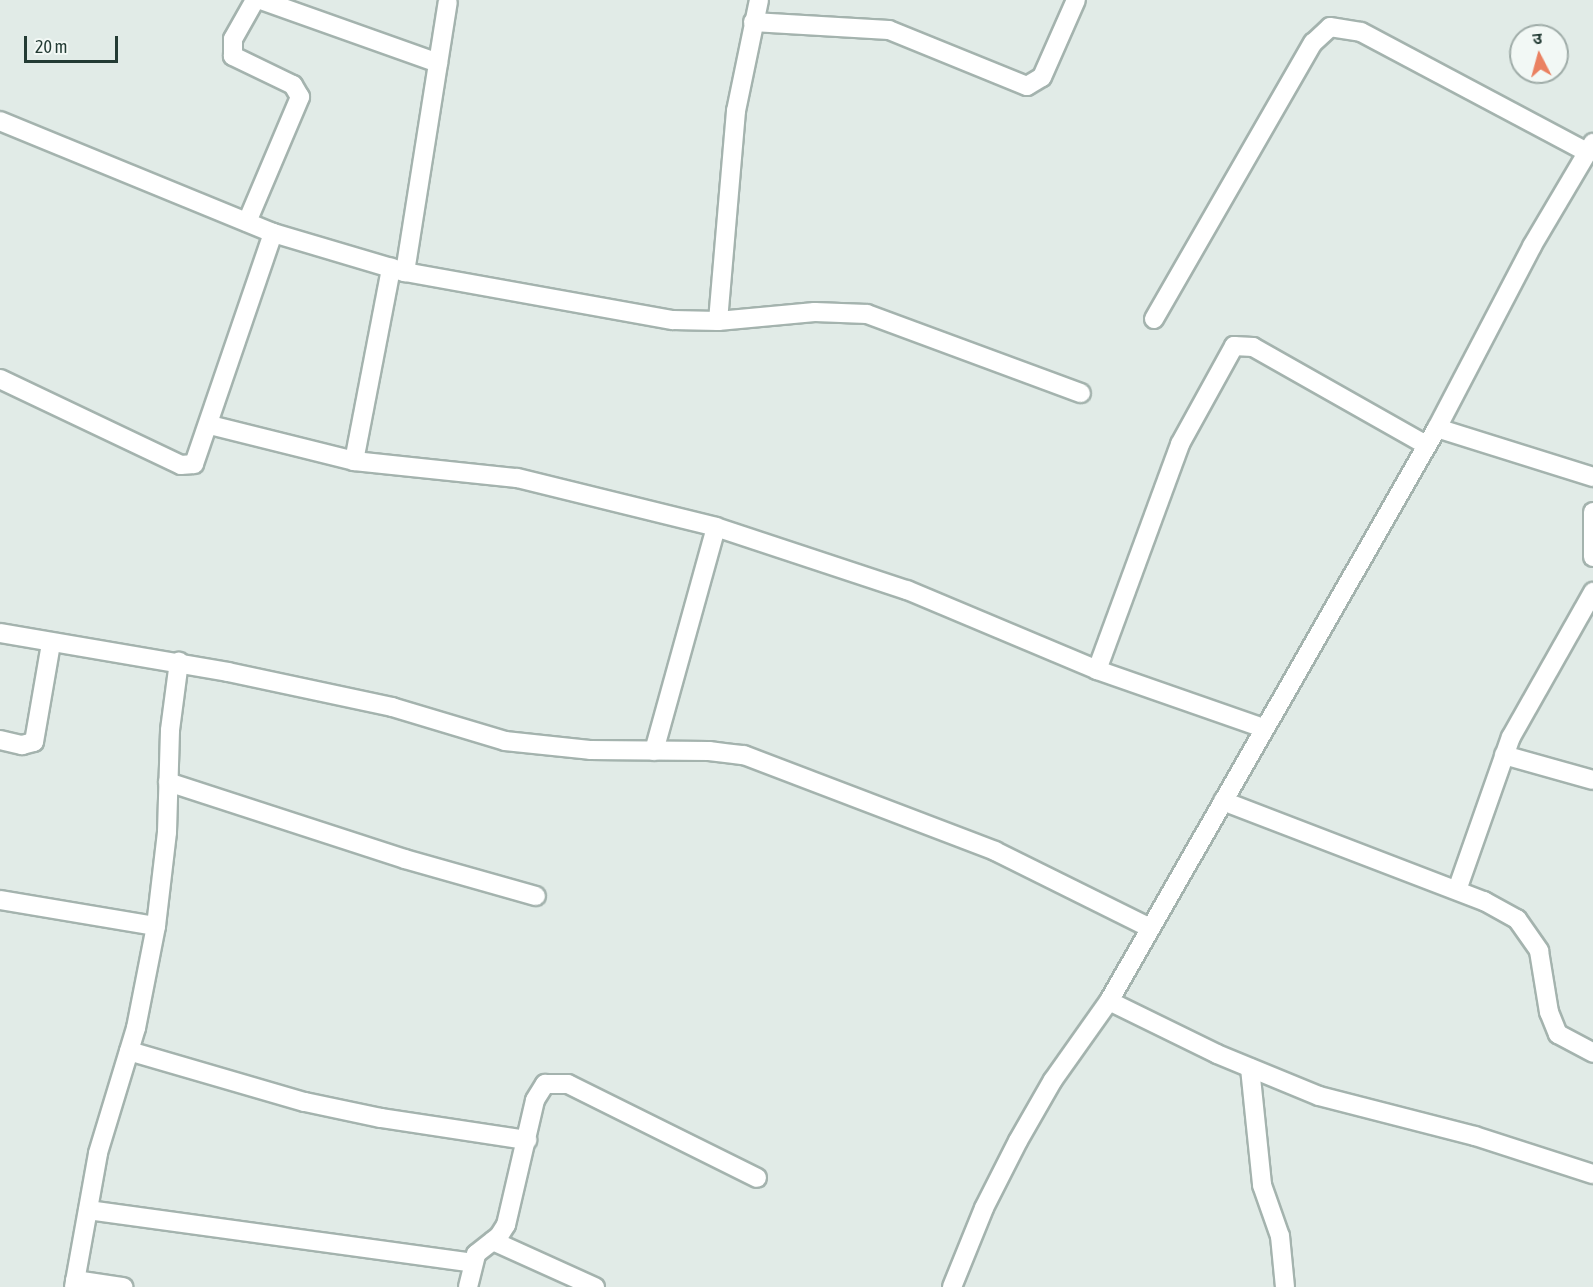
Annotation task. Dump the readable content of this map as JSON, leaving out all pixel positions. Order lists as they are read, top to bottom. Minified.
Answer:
{"scale_bar":"20 m","north":"top"}
